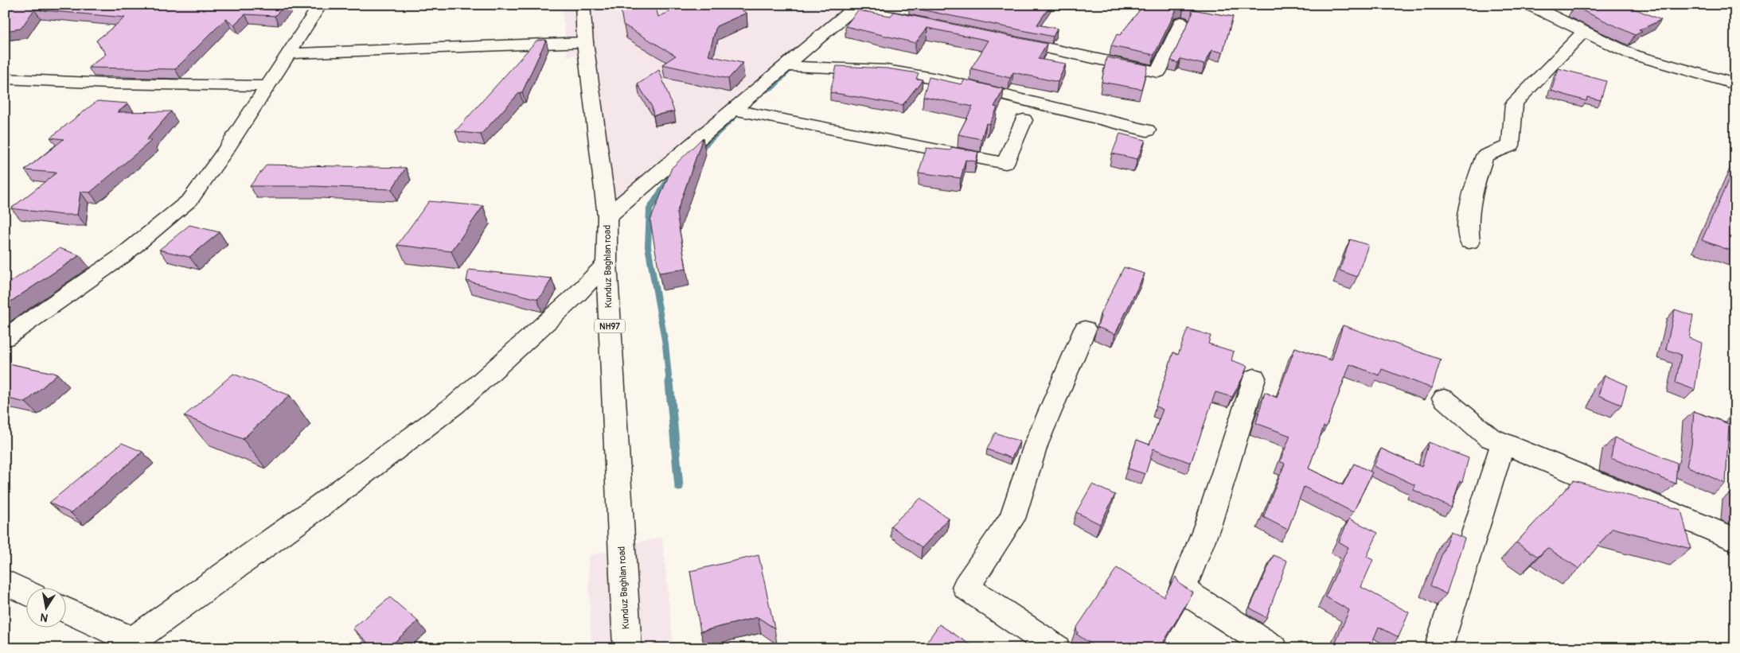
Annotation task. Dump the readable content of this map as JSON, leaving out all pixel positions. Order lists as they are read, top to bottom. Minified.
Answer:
{"streets":{"main road":["Kunduz Baghlan road","NH97"]},"north":"bottom"}
